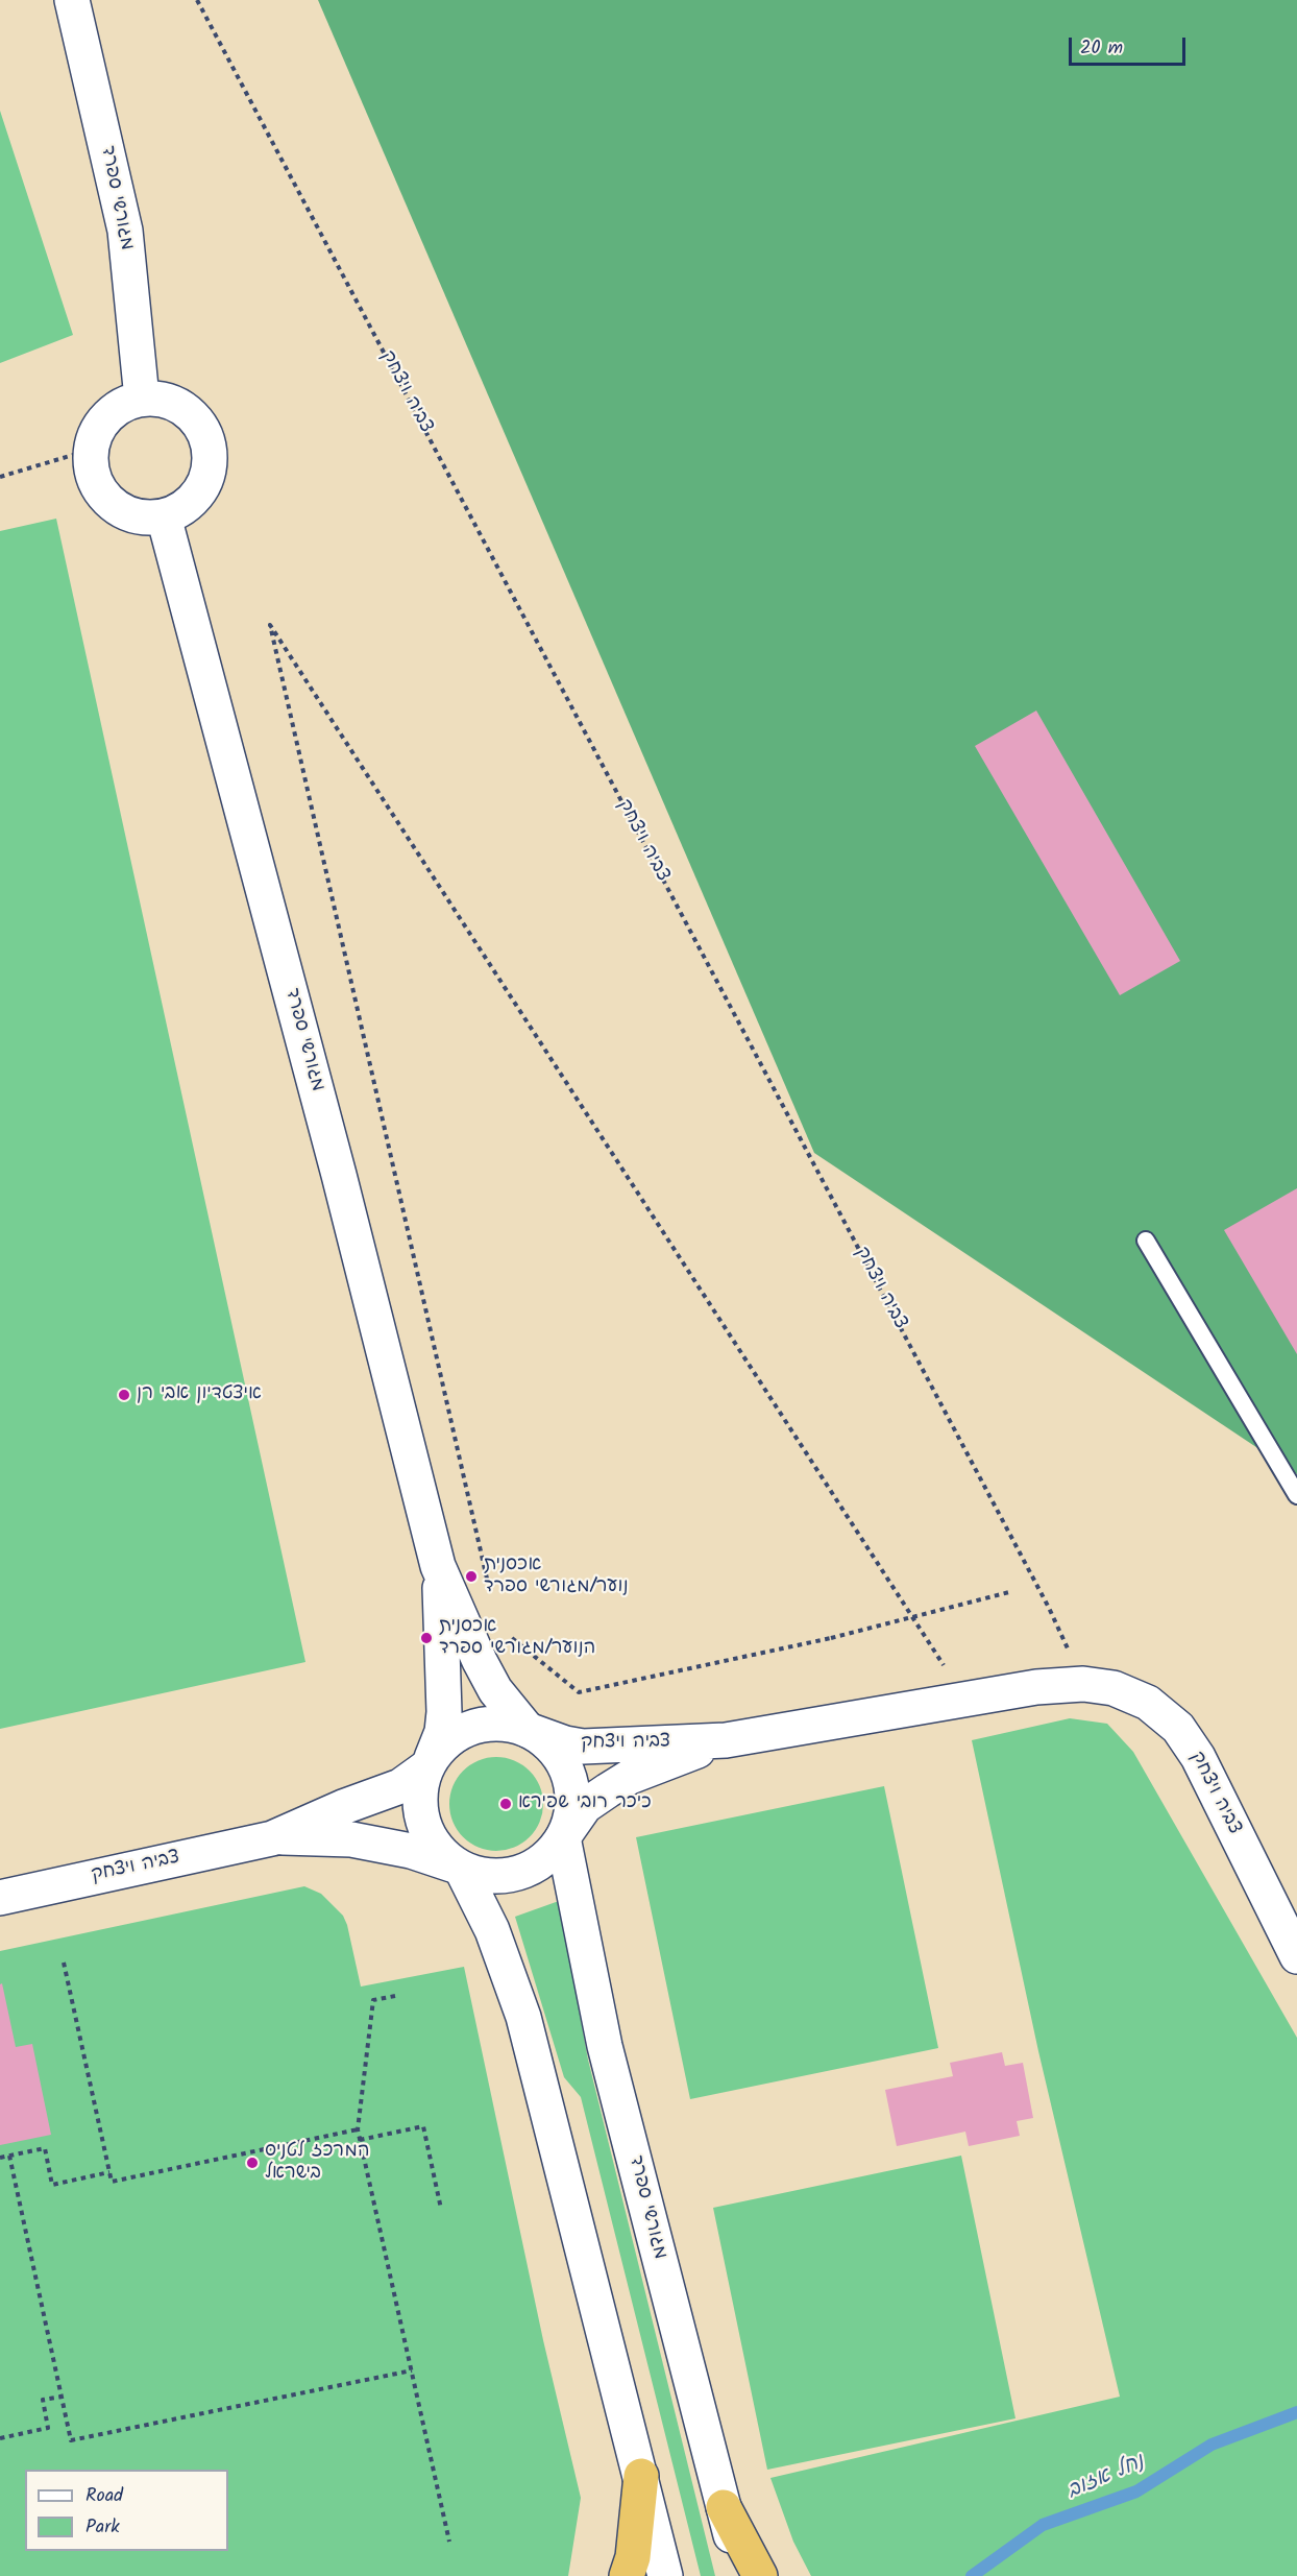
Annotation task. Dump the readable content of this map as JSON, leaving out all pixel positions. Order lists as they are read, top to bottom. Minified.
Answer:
{"streets":{"street":["מגורשי ספרד","צביה ויצחק"]},"crossings":[["מגורשי ספרד","צביה ויצחק"]],"water":["נחל אזוב"],"places":["איצטדיון אבי רן","אכסנית נוער/מגורשי ספרד","אכסנית הנוער/מגורשי ספרד","כיכר רובי שפירא","המרכז לטניס בישראל"],"legend":["Road","Park"],"scale_bar":"20 m"}
